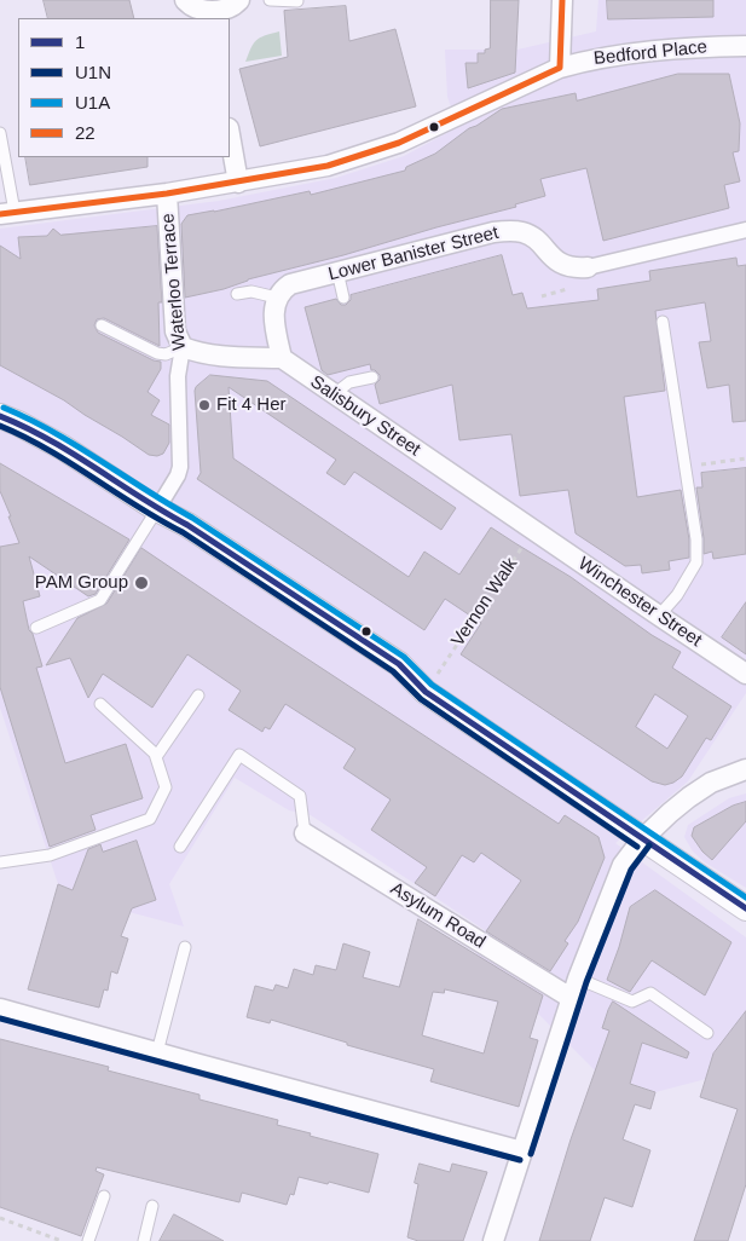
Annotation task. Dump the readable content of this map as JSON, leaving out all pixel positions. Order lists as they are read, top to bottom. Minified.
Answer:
{"streets":{"street":["Bedford Place","Lower Banister Street","Waterloo Terrace","Salisbury Street","Winchester Street","Asylum Road"],"path":["Vernon Walk"]},"crossings":[["Bedford Place","Waterloo Terrace"],["Salisbury Street","Vernon Walk"],["Salisbury Street","Winchester Street"],["Vernon Walk","Winchester Street"]],"places":["Fit 4 Her","PAM Group"],"lines":["transit line 22","transit line U1A","transit line 1","transit line U1N"],"legend":["1","U1N","U1A","22"]}
